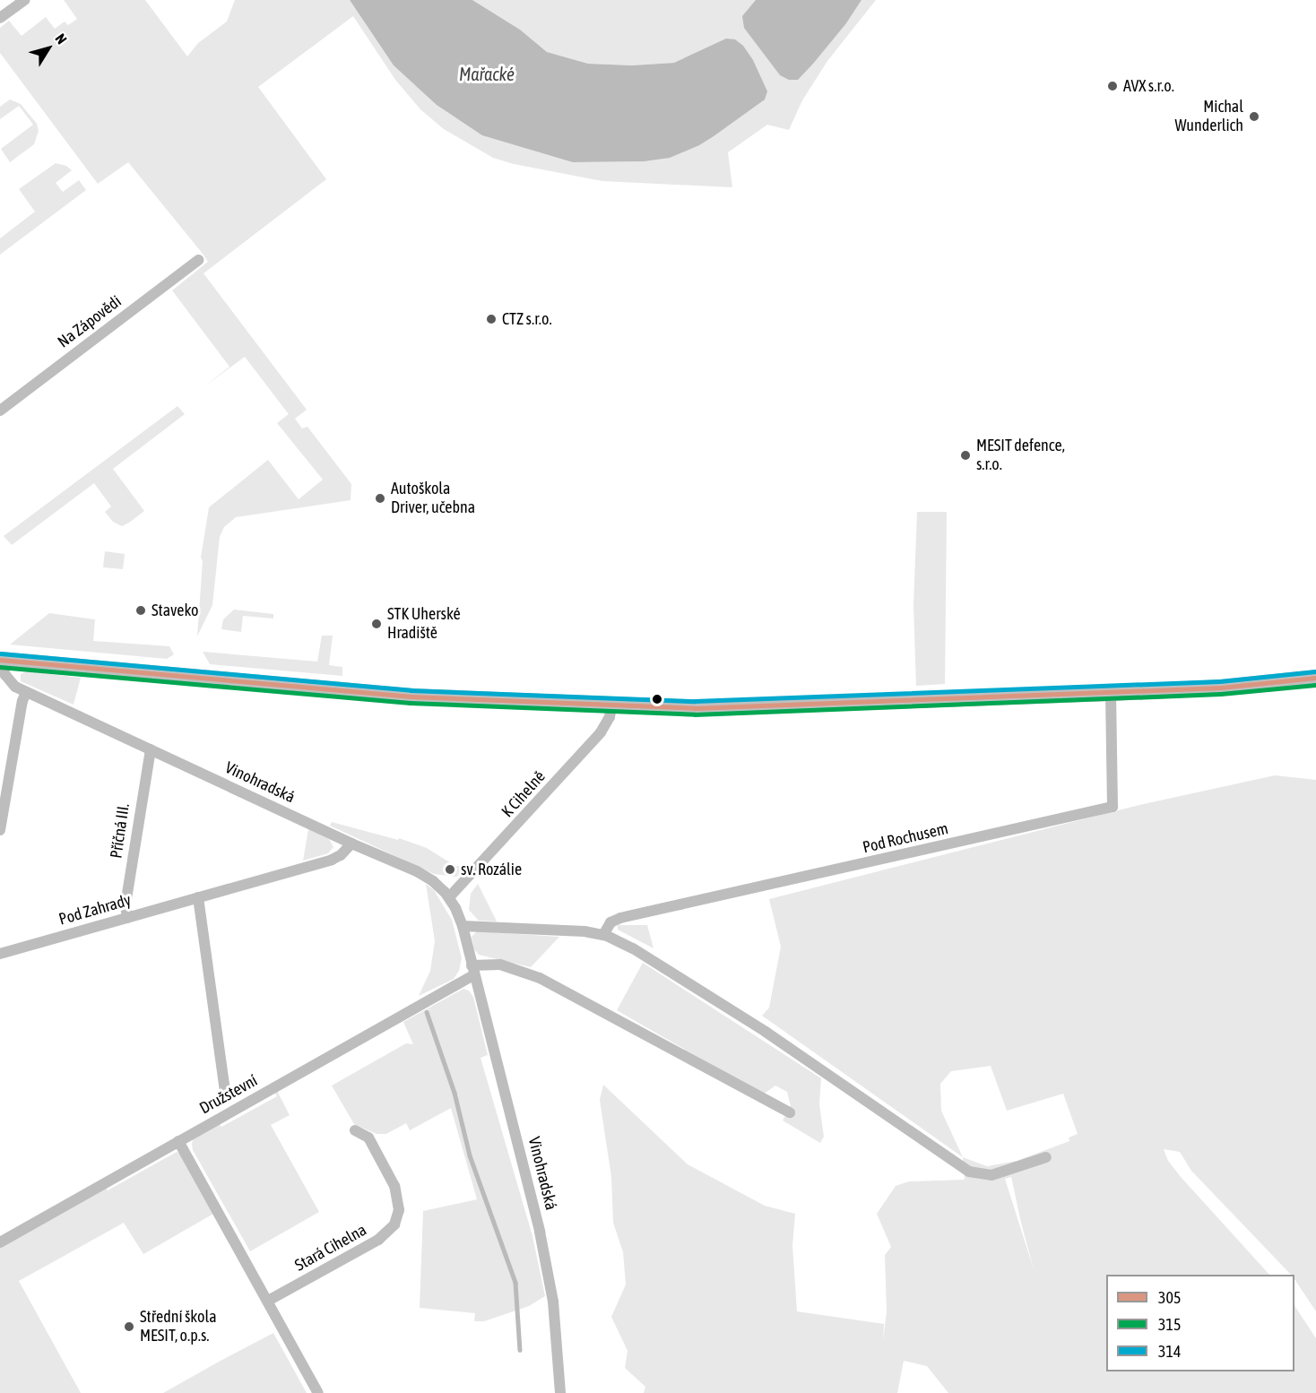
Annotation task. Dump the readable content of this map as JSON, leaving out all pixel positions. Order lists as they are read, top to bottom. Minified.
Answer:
{"streets":{"street":["Na Zápovědi","Vinohradská","K Cihelně","Příčná III.","Pod Rochusem","Pod Zahrady","Družstevní","Stará Cihelna"]},"crossings":[["Vinohradská","K Cihelně"],["Vinohradská","Příčná III."],["Vinohradská","Pod Zahrady"],["Vinohradská","Družstevní"],["Příčná III.","Pod Zahrady"]],"water":["Mařacké"],"places":["AVX s.r.o.","Michal Wunderlich","CTZ s.r.o.","MESIT defence, s.r.o.","Autoškola Driver, učebna","Staveko","STK Uherské Hradiště","sv. Rozálie","Střední škola MESIT, o.p.s."],"lines":["transit line 314","transit line 305","transit line 315"],"legend":["305","315","314"],"north":"top right"}
